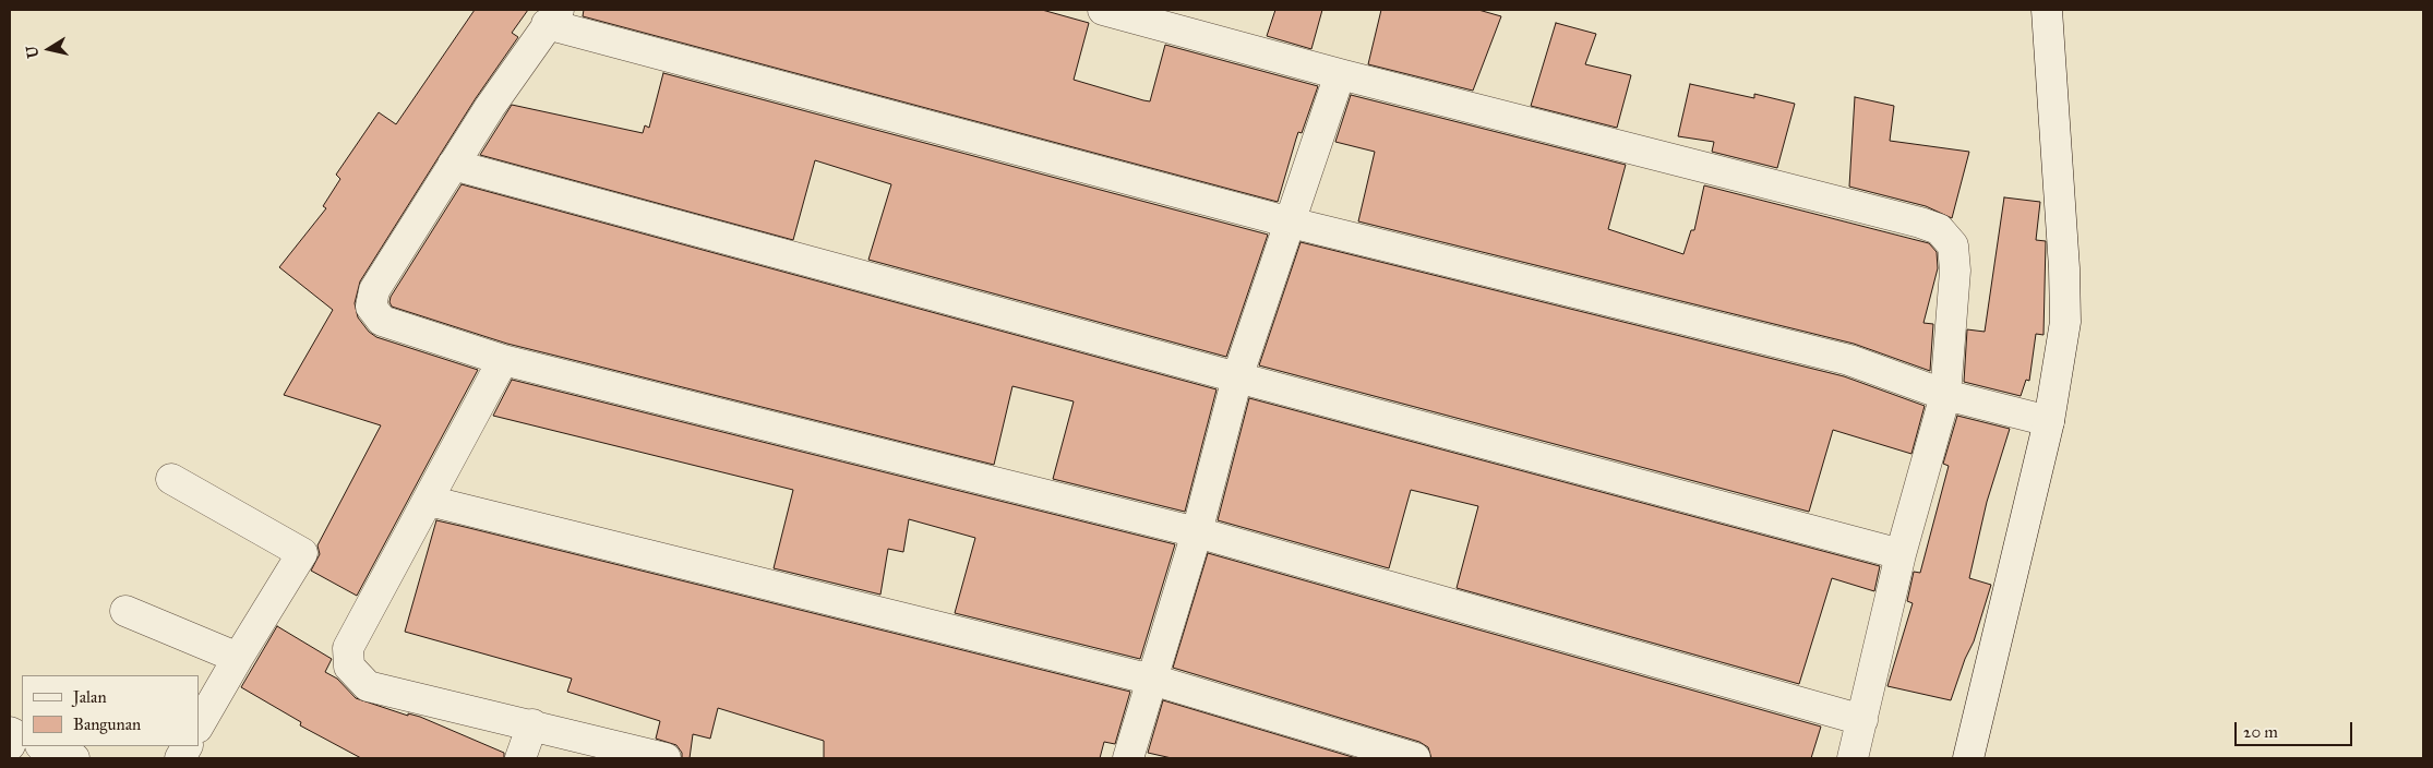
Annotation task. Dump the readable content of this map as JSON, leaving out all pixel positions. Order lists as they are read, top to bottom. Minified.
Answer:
{"legend":["Jalan","Bangunan"],"scale_bar":"20 m","north":"left"}
